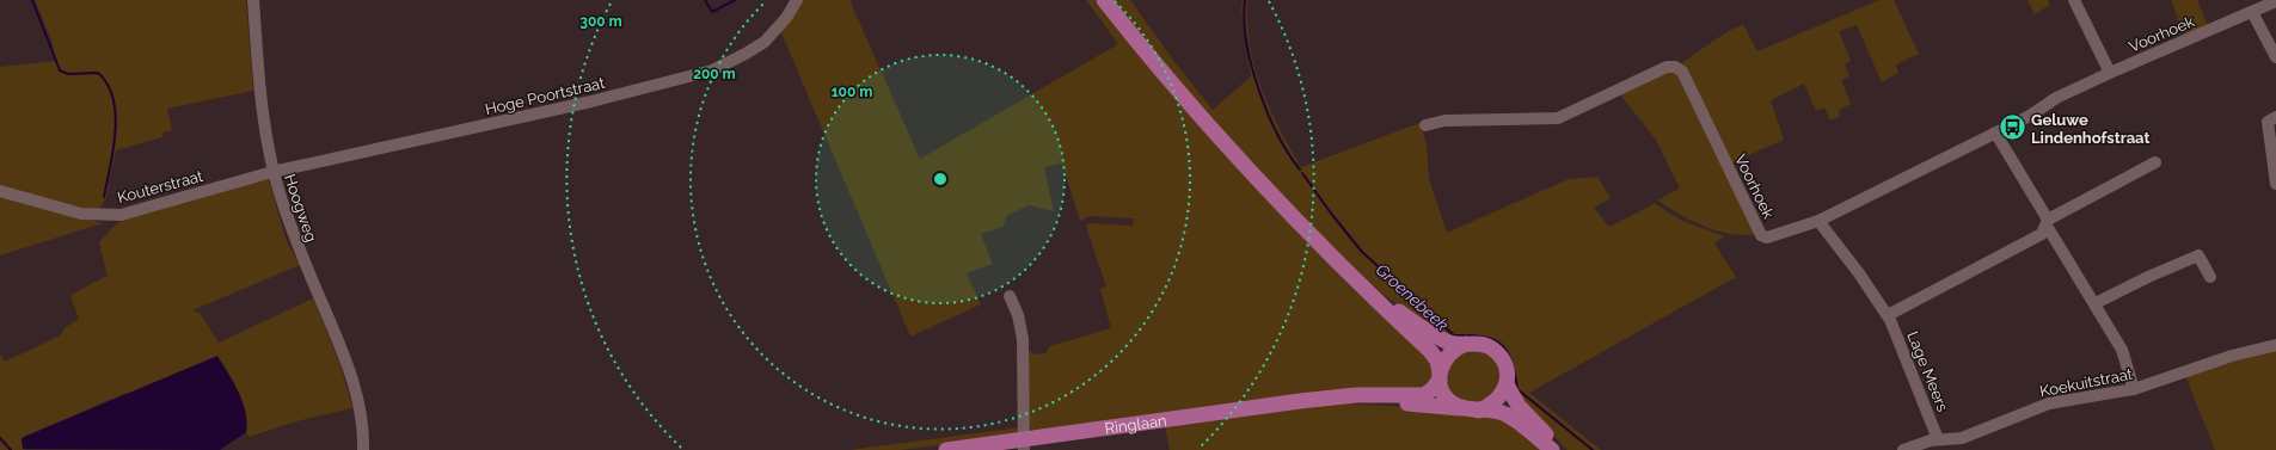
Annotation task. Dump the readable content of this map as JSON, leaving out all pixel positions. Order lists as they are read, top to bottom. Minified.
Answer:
{"streets":{"main road":["Ringlaan"],"street":["Voorhoek","Hoge Poortstraat","Kouterstraat","Hoogweg","Lage Meers","Koekuitstraat"]},"crossings":[["Voorhoek","Lage Meers"],["Hoge Poortstraat","Kouterstraat"],["Hoge Poortstraat","Hoogweg"],["Kouterstraat","Hoogweg"],["Lage Meers","Koekuitstraat"]],"water":["Groenebeek"],"places":{"bus stop":["Geluwe Lindenhofstraat"]},"rings":["300 m","200 m","100 m"]}
